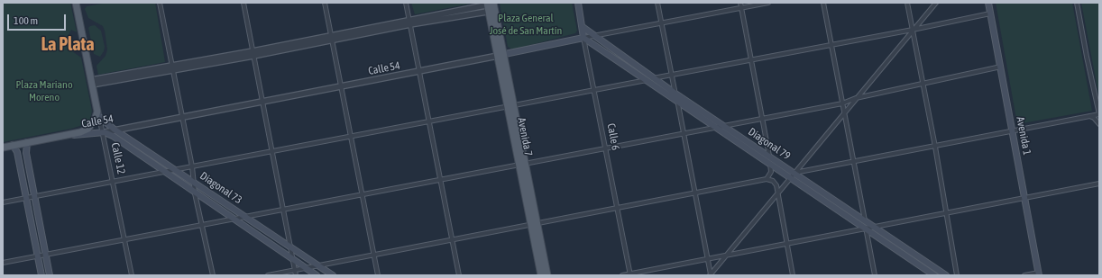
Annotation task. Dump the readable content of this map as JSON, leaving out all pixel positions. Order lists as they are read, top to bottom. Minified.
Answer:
{"streets":{"main road":["Calle 54","Avenida 1","Avenida 7","Calle 6","Diagonal 79","Calle 12","Diagonal 73"]},"crossings":[["Calle 54","Avenida 7"],["Calle 54","Calle 6"],["Calle 54","Diagonal 79"],["Calle 54","Calle 12"],["Calle 54","Diagonal 73"],["Calle 6","Diagonal 79"],["Calle 12","Diagonal 73"]],"districts":["La Plata"],"parks":["Plaza General José de San Martín","Plaza Mariano Moreno"],"scale_bar":"100 m"}
